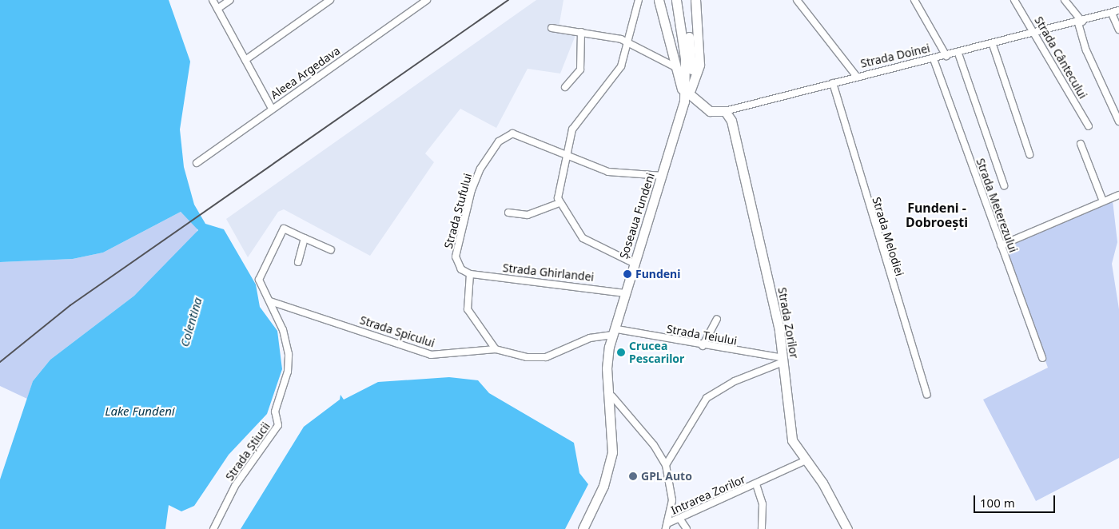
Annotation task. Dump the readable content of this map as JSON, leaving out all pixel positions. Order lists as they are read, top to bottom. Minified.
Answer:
{"streets":{"main road":["Strada Doinei","Șoseaua Fundeni","Strada Zorilor"],"street":["Strada Cântecului","Aleea Argedava","Strada Meterezului","Strada Stufului","Strada Melodiei","Strada Ghirlandei","Strada Spicului","Strada Teiului","Strada Știucii","Intrarea Zorilor"]},"crossings":[["Strada Doinei","Strada Cântecului"],["Strada Doinei","Strada Meterezului"],["Strada Doinei","Șoseaua Fundeni"],["Strada Doinei","Strada Melodiei"],["Strada Doinei","Strada Zorilor"],["Strada Stufului","Strada Ghirlandei"],["Șoseaua Fundeni","Strada Ghirlandei"],["Șoseaua Fundeni","Strada Spicului"],["Șoseaua Fundeni","Strada Teiului"],["Strada Zorilor","Strada Teiului"],["Strada Zorilor","Intrarea Zorilor"],["Strada Spicului","Strada Teiului"],["Strada Spicului","Strada Știucii"]],"districts":["Fundeni - Dobroești"],"water":["Colentina","Lake Fundeni"],"places":["Fundeni","Crucea Pescarilor","GPL Auto"],"scale_bar":"100 m"}
